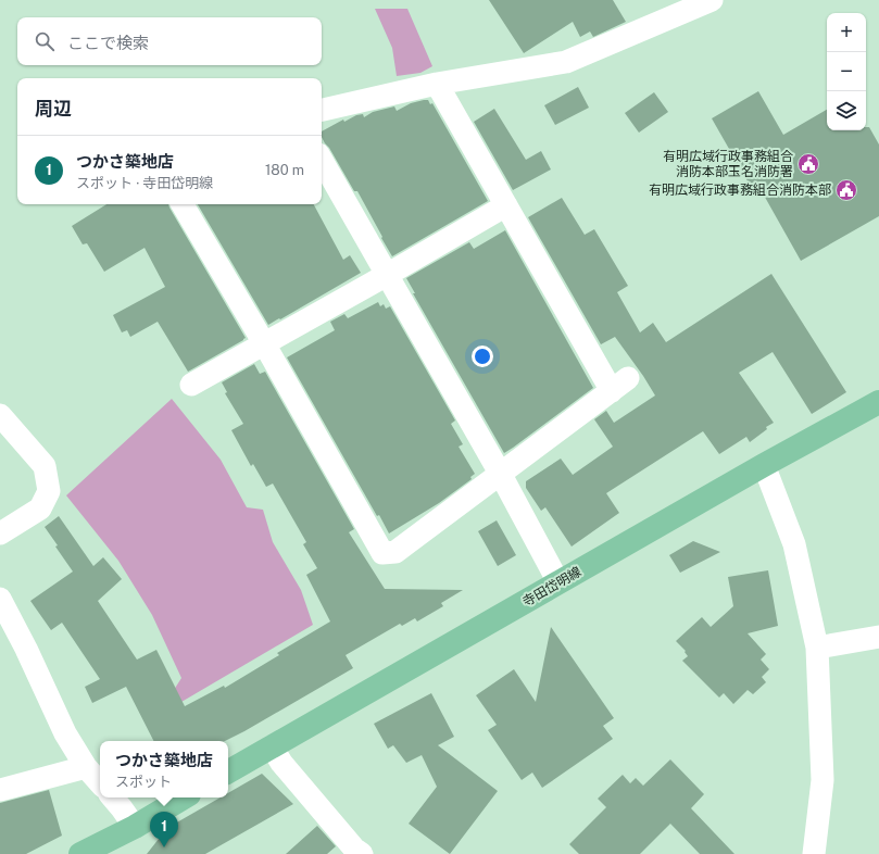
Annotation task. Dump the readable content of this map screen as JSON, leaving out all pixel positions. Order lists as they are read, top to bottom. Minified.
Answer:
{"streets":{"main road":["寺田岱明線"]},"places":{"public building":["有明広域行政事務組合 消防本部玉名消防署","有明広域行政事務組合消防本部"]},"page":{"map_buttons":["+","−"],"search":"ここで検索","heading":"周辺","list":[{"mark":"1","name":"つかさ築地店","note":"スポット · 寺田岱明線","value":"180 m"}],"popup":["つかさ築地店","スポット"],"pins":"1"}}
